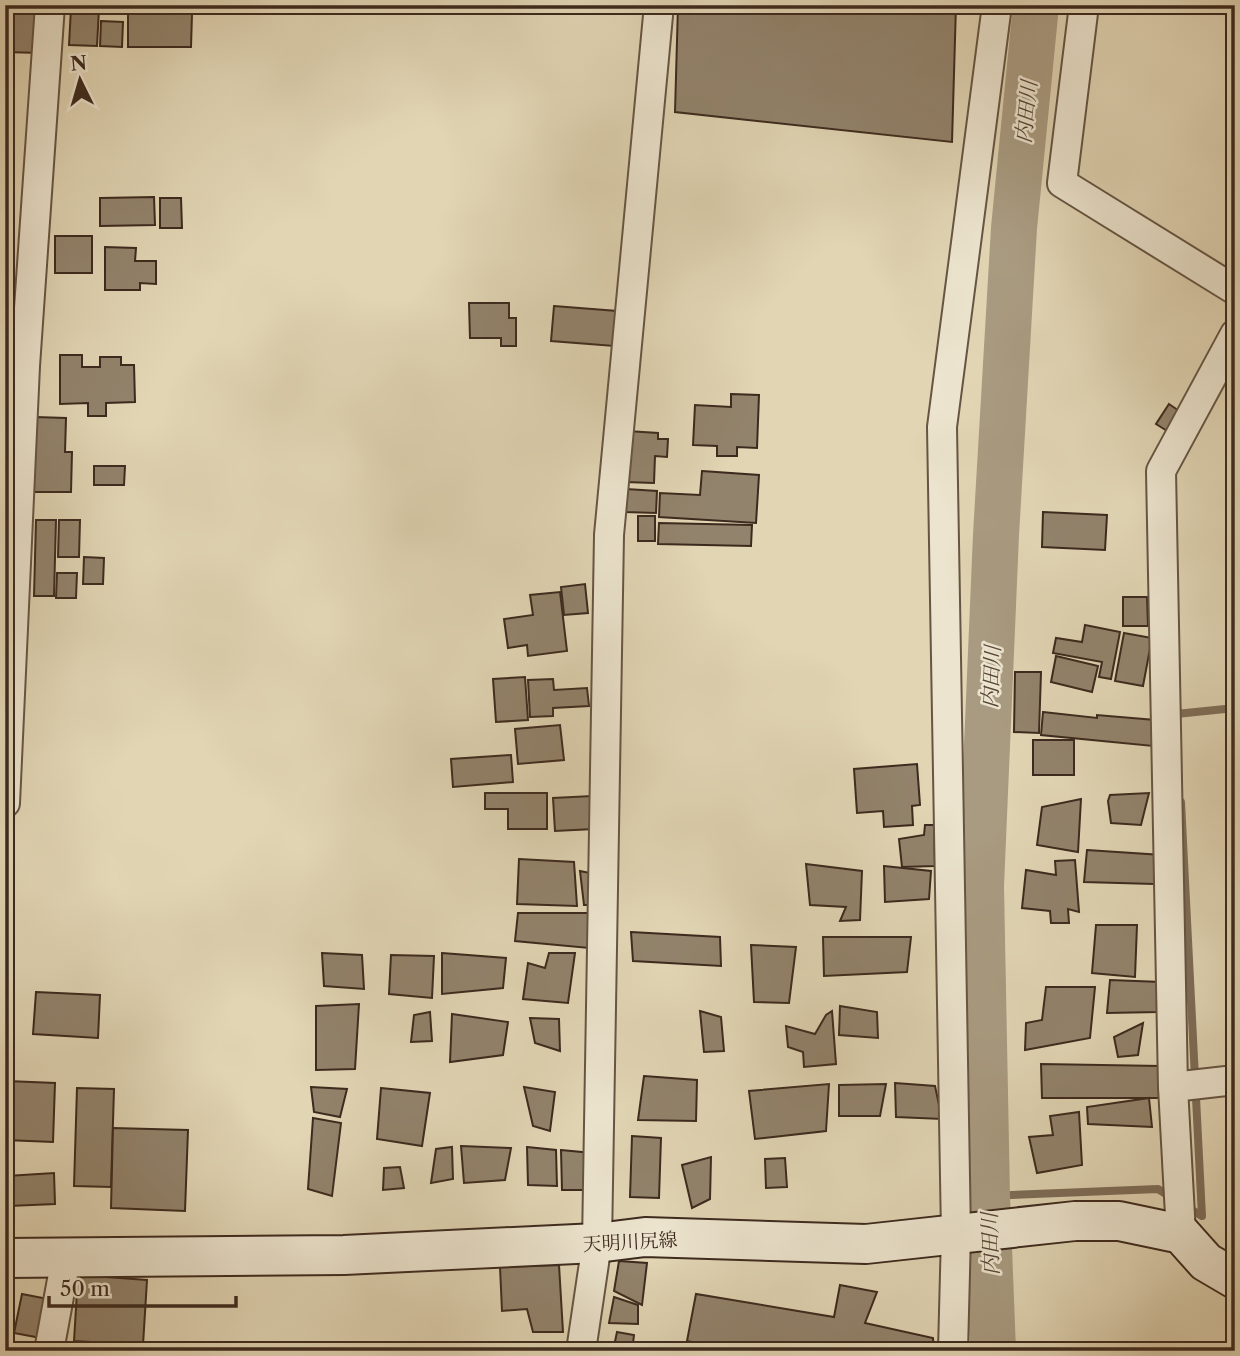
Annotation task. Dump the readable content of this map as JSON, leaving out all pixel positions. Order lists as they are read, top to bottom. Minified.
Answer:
{"streets":{"main road":["天明川尻線"]},"water":["内田川"],"scale_bar":"50 m","north":"top"}
